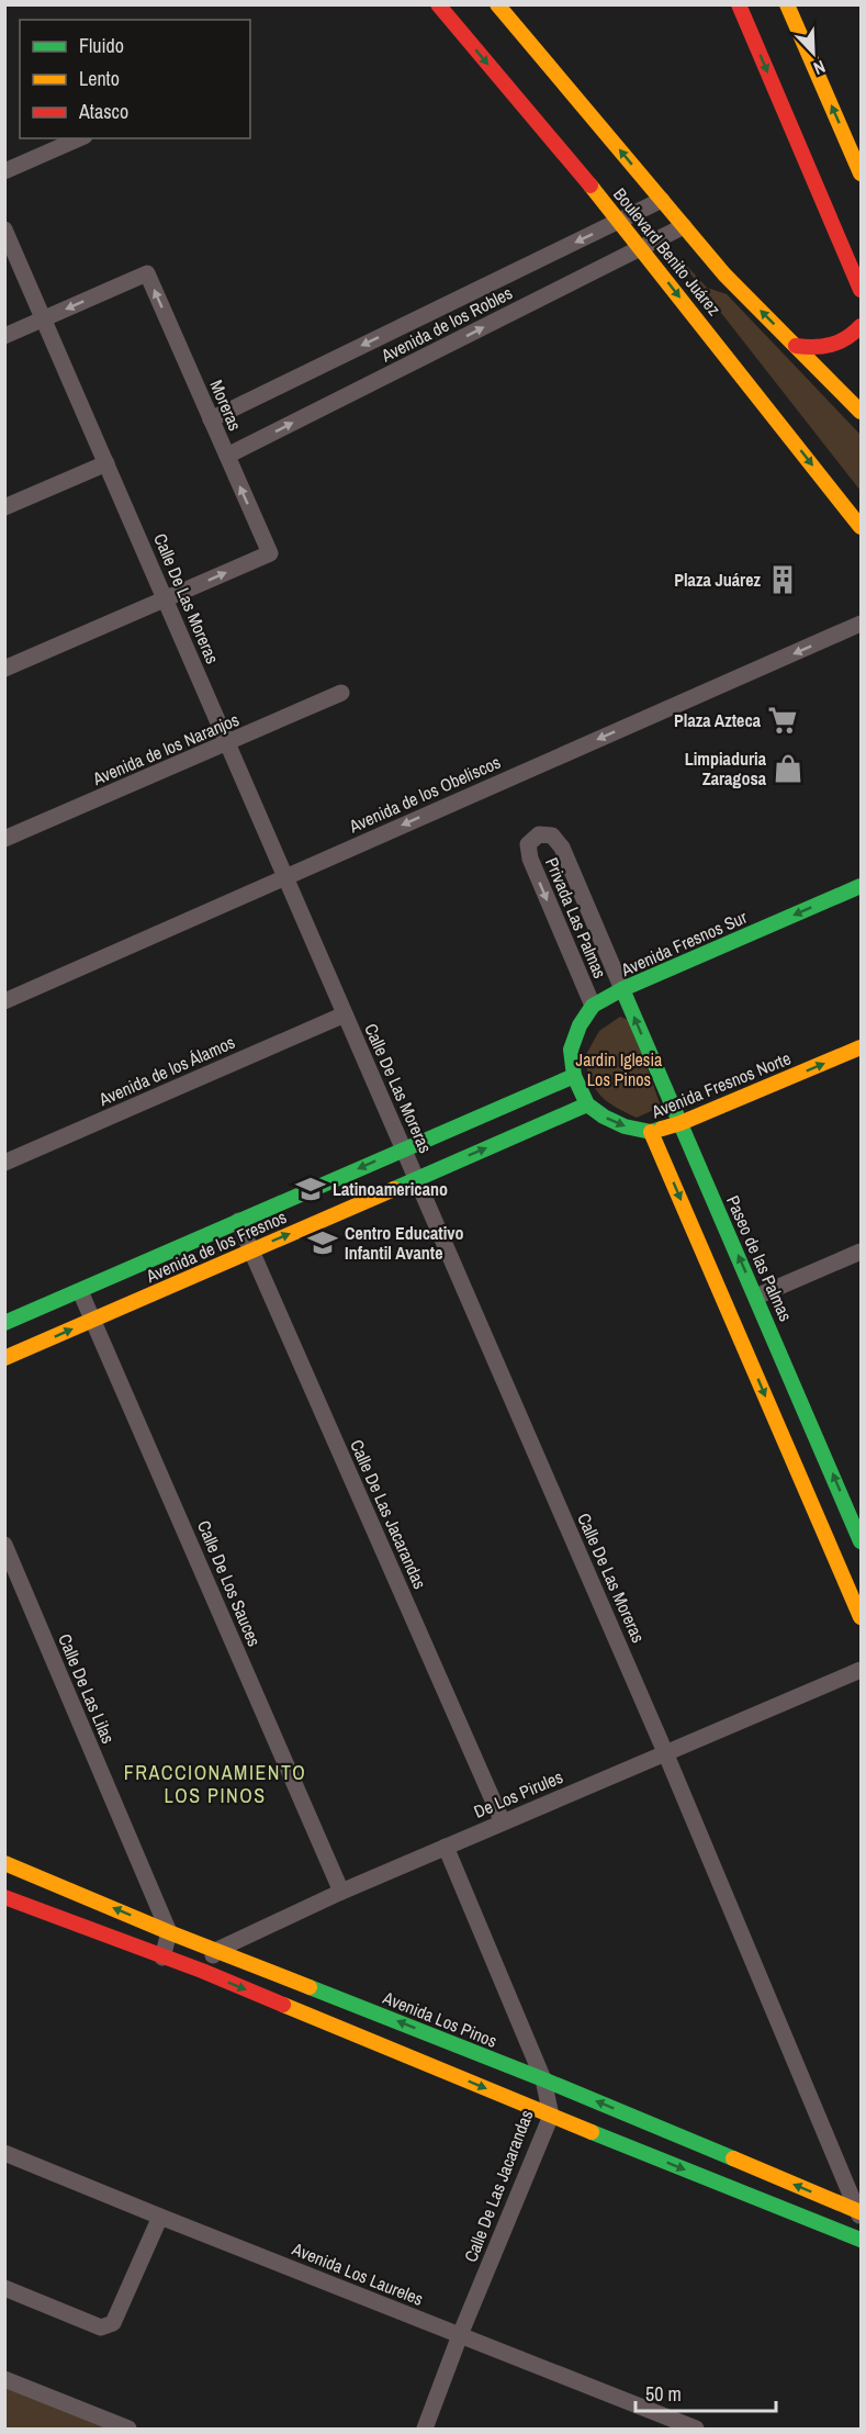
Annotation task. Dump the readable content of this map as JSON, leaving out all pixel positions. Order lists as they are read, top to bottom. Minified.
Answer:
{"streets":{"street":["Boulevard Benito Juárez","Avenida de los Robles","Moreras","Calle De Las Moreras","Avenida de los Naranjos","Avenida de los Obeliscos","Privada Las Palmas","Avenida Fresnos Sur","Avenida de los Álamos","Avenida Fresnos Norte","Avenida de los Fresnos","Paseo de las Palmas","Calle De Las Jacarandas","Calle De Los Sauces","Calle De Las Lilas","De Los Pirules","Avenida Los Pinos","Avenida Los Laureles"]},"crossings":[["Boulevard Benito Juárez","Avenida de los Robles"],["Avenida de los Robles","Moreras"],["Moreras","Calle De Las Moreras"],["Calle De Las Moreras","Avenida de los Naranjos"],["Calle De Las Moreras","Avenida de los Obeliscos"],["Calle De Las Moreras","Avenida de los Álamos"],["Calle De Las Moreras","Avenida de los Fresnos"],["Calle De Las Moreras","De Los Pirules"],["Calle De Las Moreras","Avenida Los Pinos"],["Privada Las Palmas","Avenida Fresnos Sur"],["Privada Las Palmas","Paseo de las Palmas"],["Avenida Fresnos Sur","Paseo de las Palmas"],["Avenida Fresnos Norte","Avenida de los Fresnos"],["Avenida Fresnos Norte","Paseo de las Palmas"],["Avenida de los Fresnos","Calle De Las Jacarandas"],["Avenida de los Fresnos","Calle De Los Sauces"],["Calle De Las Jacarandas","De Los Pirules"],["Calle De Las Jacarandas","Avenida Los Pinos"],["Calle De Las Jacarandas","Avenida Los Laureles"],["Calle De Los Sauces","De Los Pirules"],["Calle De Las Lilas","Avenida Los Pinos"],["De Los Pirules","Avenida Los Pinos"]],"one_way":["Avenida de los Obeliscos","Avenida Fresnos Sur","Avenida Fresnos Norte"],"districts":["FRACCIONAMIENTO LOS PINOS"],"parks":["Jardin Iglesia Los Pinos"],"places":{"building":["Plaza Juárez"],"supermarket":["Plaza Azteca"],"shop":["Limpiaduria Zaragosa"],"school or university":["Latinoamericano","Centro Educativo Infantil Avante"]},"legend":["Fluido","Lento","Atasco"],"scale_bar":"50 m","north":"bottom right"}
